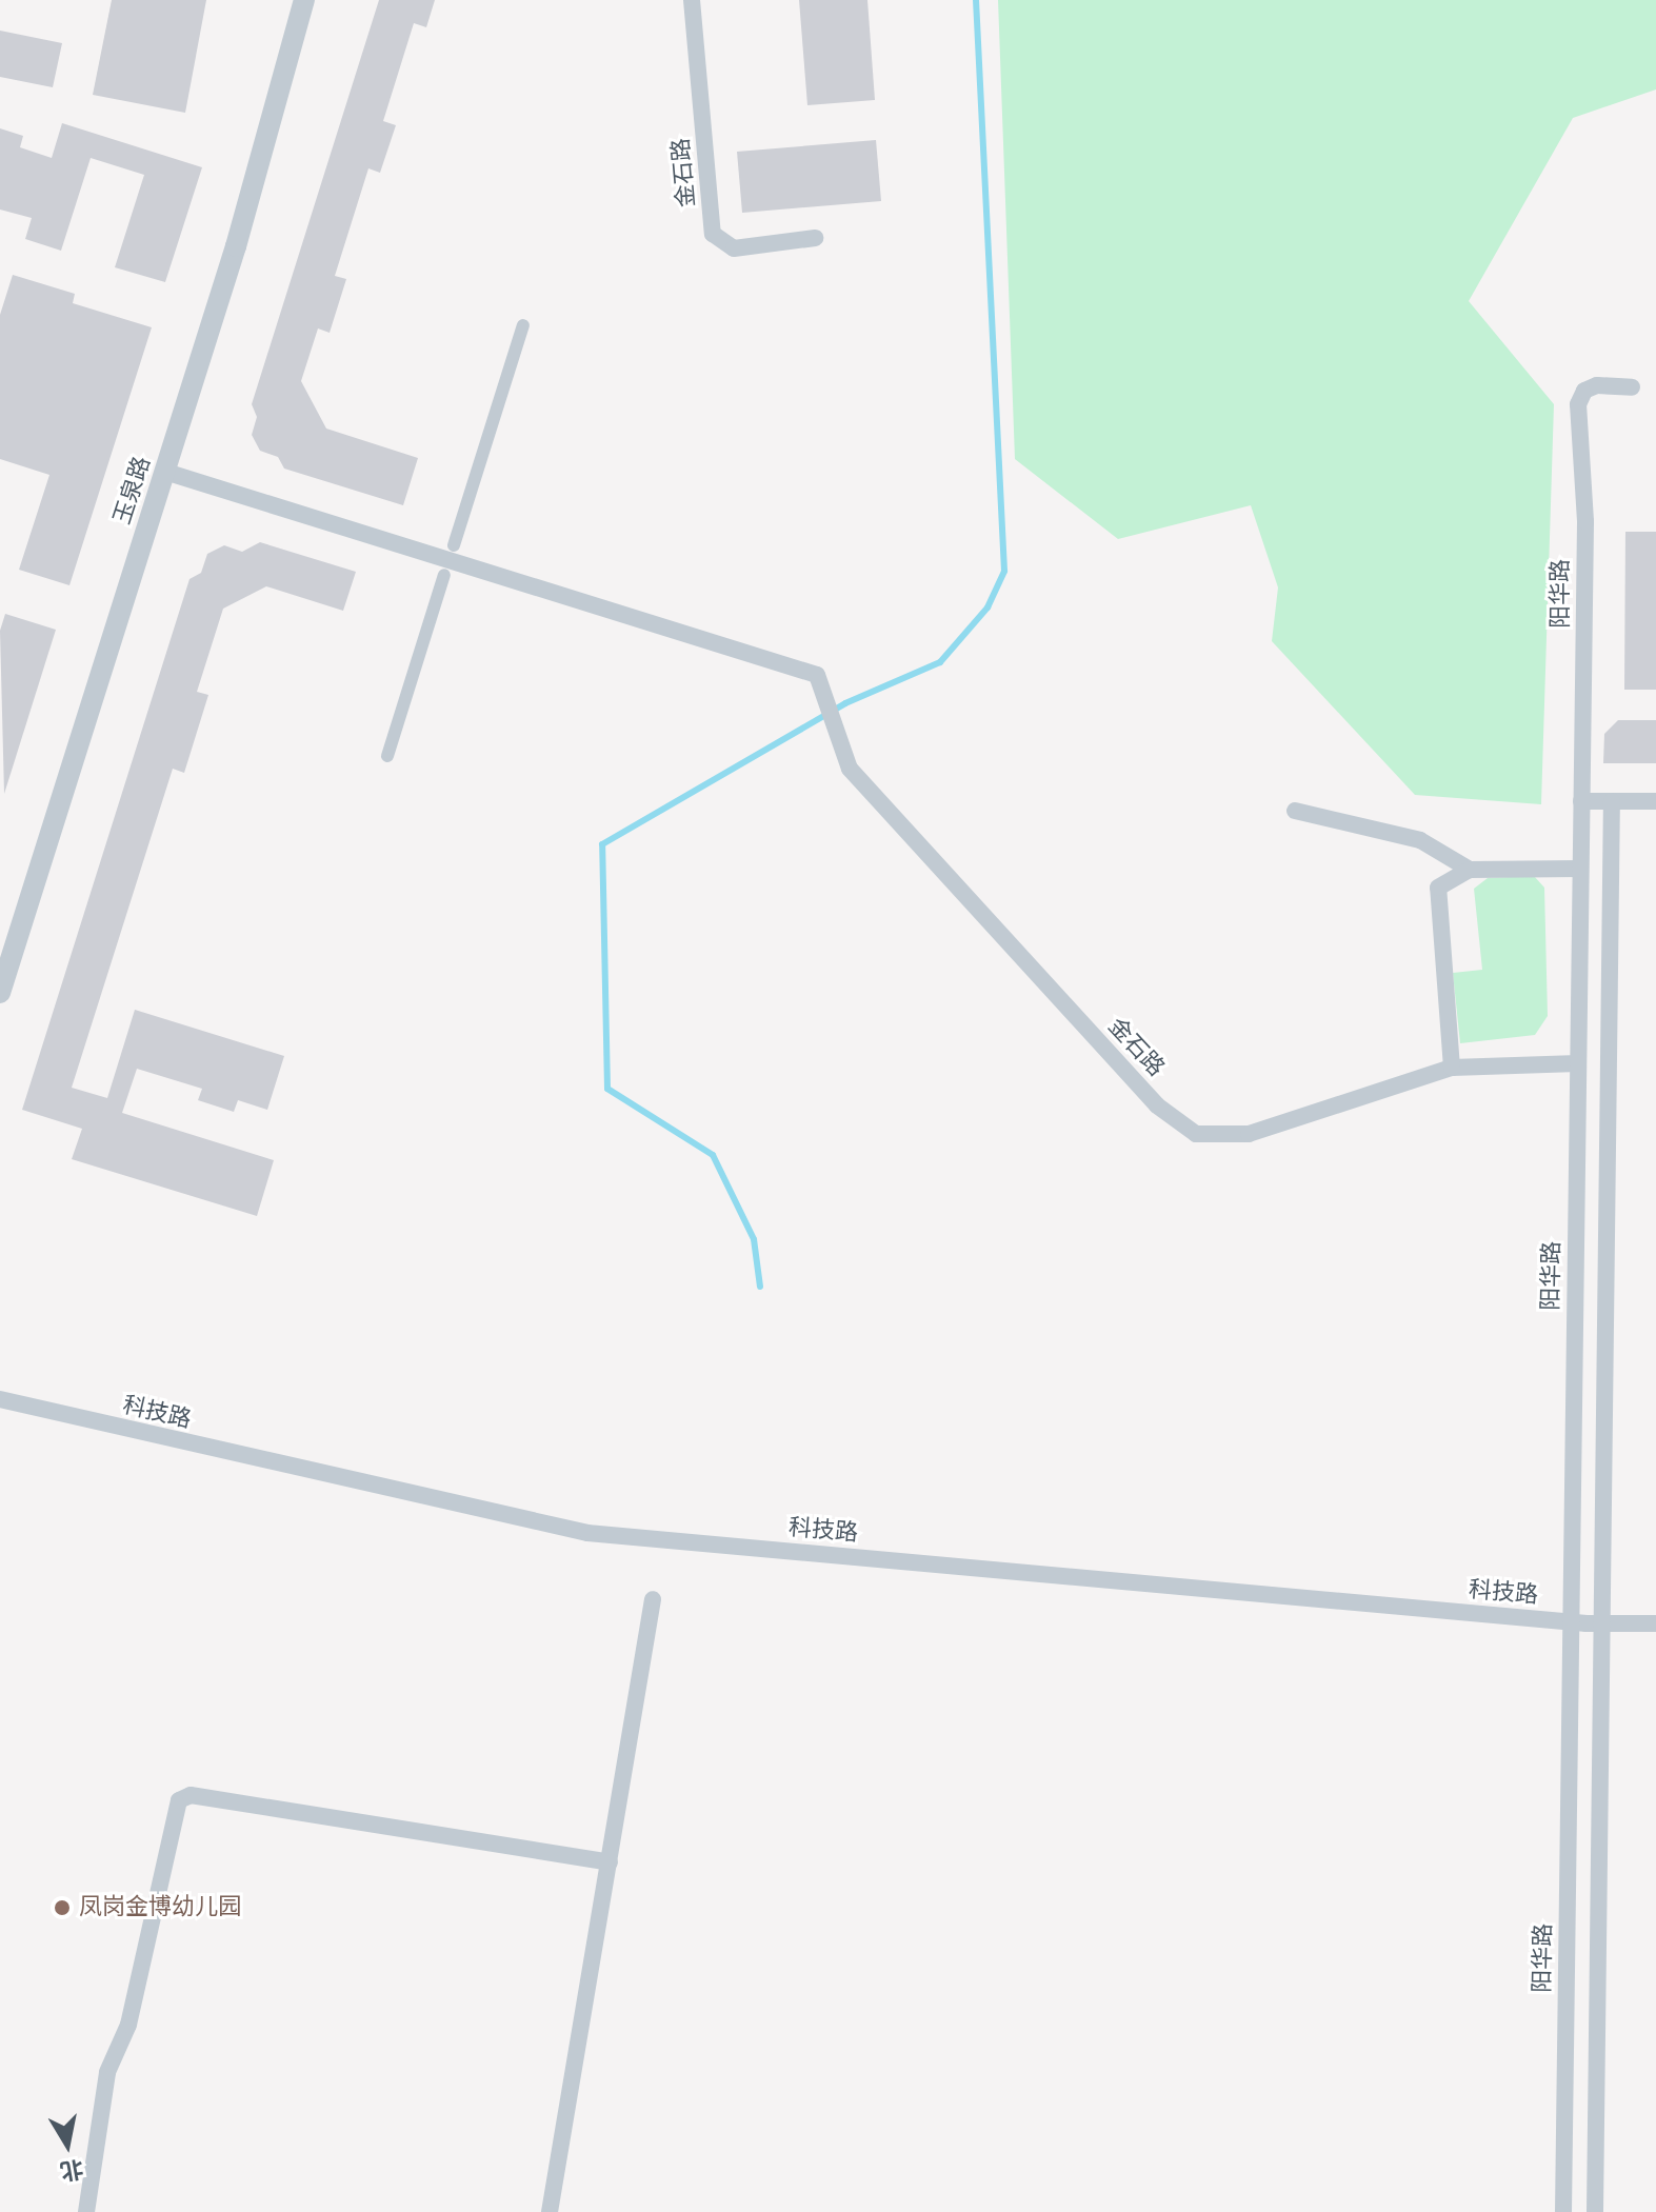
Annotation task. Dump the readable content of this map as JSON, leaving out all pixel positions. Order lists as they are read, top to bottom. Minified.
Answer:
{"streets":{"street":["金石路","玉泉路","阳华路","科技路"]},"crossings":[["金石路","玉泉路"],["金石路","阳华路"],["阳华路","科技路"]],"places":["凤岗金博幼儿园"],"north":"bottom"}
